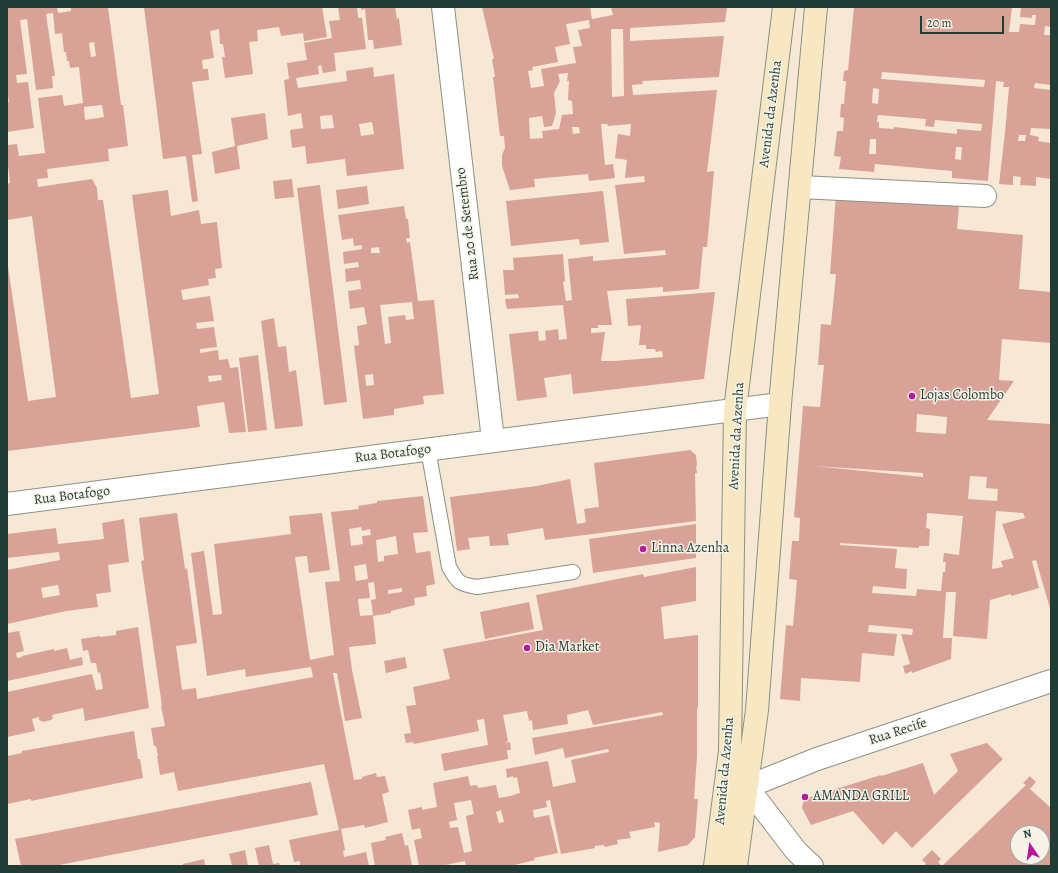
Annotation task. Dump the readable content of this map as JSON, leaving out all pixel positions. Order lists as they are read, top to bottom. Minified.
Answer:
{"streets":{"main road":["Avenida da Azenha"],"street":["Rua 20 de Setembro","Rua Botafogo","Rua Recife"]},"crossings":[["Avenida da Azenha","Rua Botafogo"],["Avenida da Azenha","Rua Recife"],["Rua 20 de Setembro","Rua Botafogo"]],"places":["Lojas Colombo","Linna Azenha","Dia Market","AMANDA GRILL"],"scale_bar":"20 m","north":"top"}
